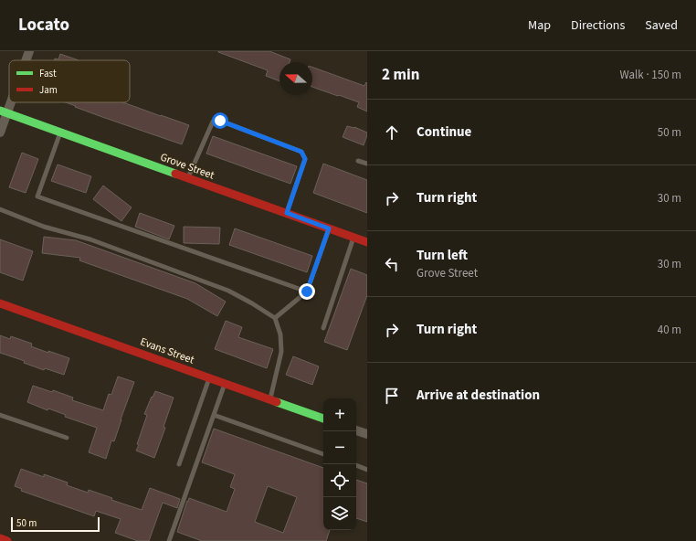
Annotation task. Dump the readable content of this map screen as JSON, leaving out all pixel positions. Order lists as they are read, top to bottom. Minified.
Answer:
{"streets":{"street":["Grove Street","Evans Street"]},"legend":["Fast","Jam"],"scale_bar":"50 m","north":"left","page":{"header":"Locato","nav":["Map","Directions","Saved"],"heading":["2 min","Walk · 150 m"],"list":[["Continue","50 m"],["Turn right","30 m"],["Turn left","Grove Street","30 m"],["Turn right","40 m"],"Arrive at destination"],"map_buttons":["+","−"],"scale":"50 m"}}
